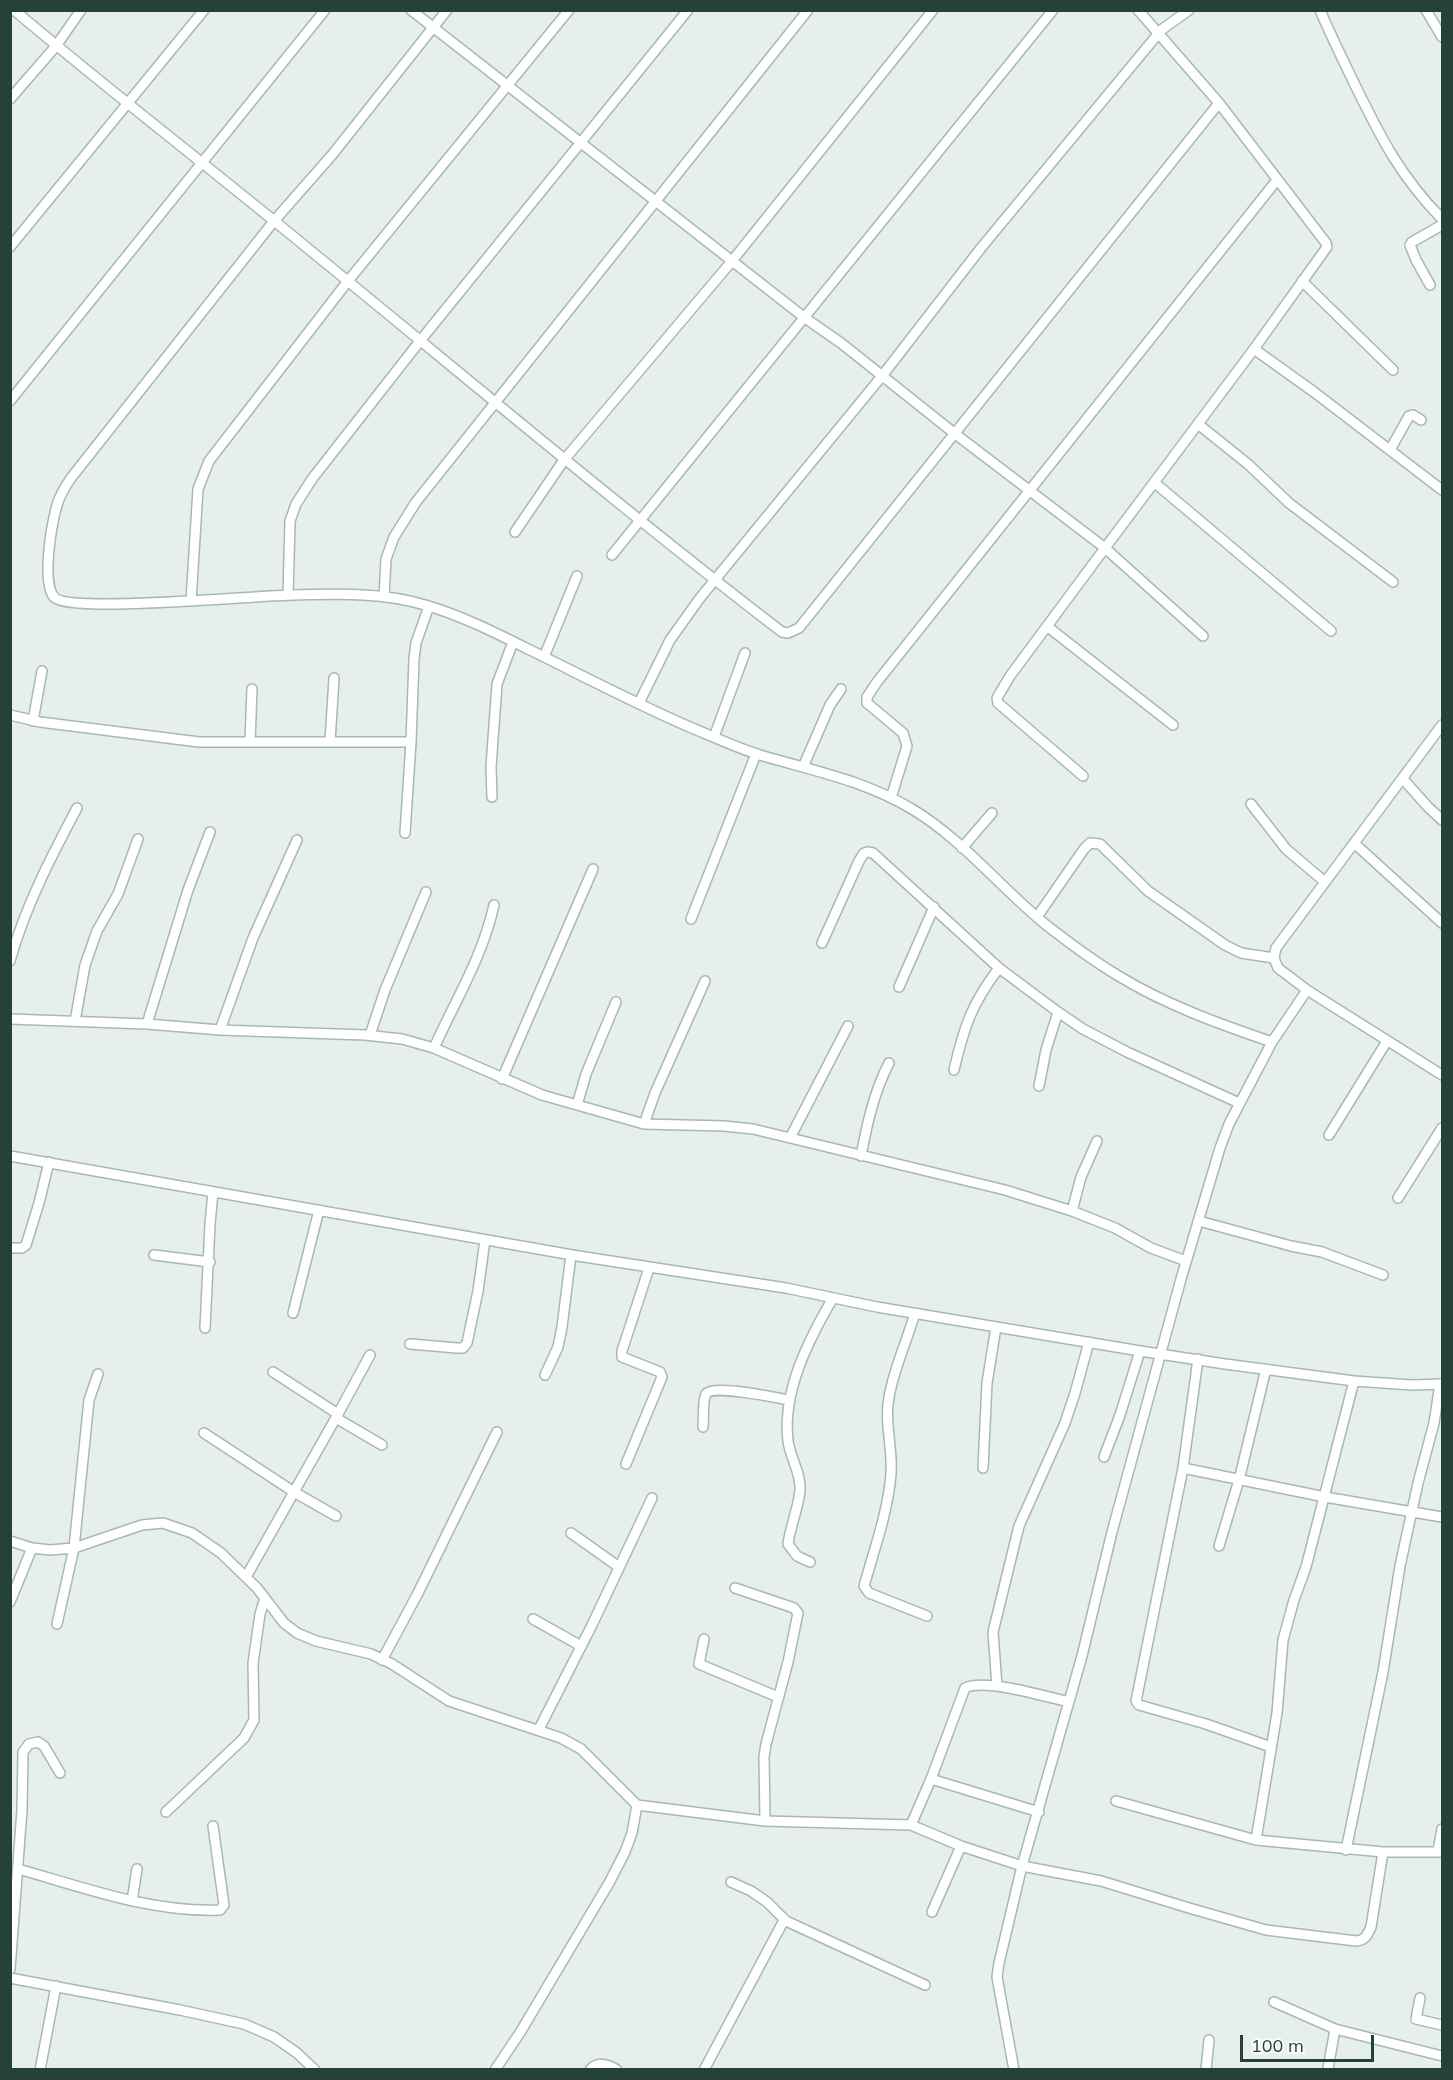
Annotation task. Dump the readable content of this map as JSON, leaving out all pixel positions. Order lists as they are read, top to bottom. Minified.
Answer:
{"scale_bar":"100 m"}
